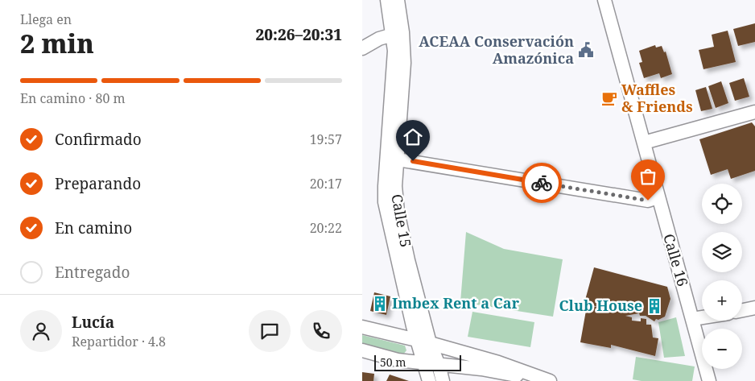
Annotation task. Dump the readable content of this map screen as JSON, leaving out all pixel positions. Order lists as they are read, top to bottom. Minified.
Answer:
{"streets":{"street":["Calle 15","Calle 16"]},"places":{"public building":["ACEAA Conservación Amazónica"],"cafe":["Waffles & Friends"],"building":["Imbex Rent a Car","Club House"]},"scale_bar":"50 m","page":{"heading":["2 min","Llega en","20:26–20:31"],"panel":["Lucía","Repartidor · 4.8"],"bar":"En camino · 80 m","list":[["Confirmado","19:57"],["Preparando","20:17"],["En camino","20:22"],"Entregado"],"map_buttons":["+","−"],"scale":"50 m"}}
